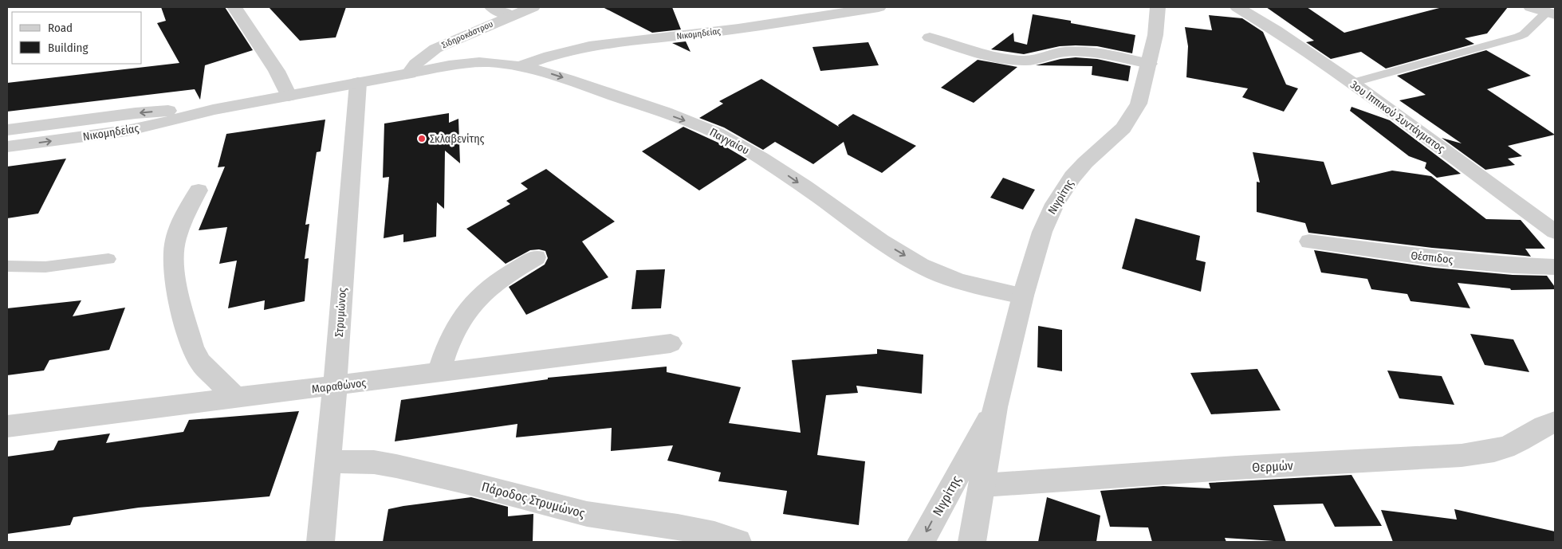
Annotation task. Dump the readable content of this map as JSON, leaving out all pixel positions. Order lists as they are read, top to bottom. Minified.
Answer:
{"streets":{"street":["Νικομηδείας","Σιδηροκάστρου","3ου Ιππικού Συντάγματος","Παγγαίου","Νιγρίτης","Θέσπιδος","Στρυμώνος","Μαραθώνος","Θερμών","Πάροδος Στρυμώνος"]},"crossings":[["Νικομηδείας","Σιδηροκάστρου"],["Νικομηδείας","Παγγαίου"],["Νικομηδείας","Στρυμώνος"],["Σιδηροκάστρου","Παγγαίου"],["Παγγαίου","Νιγρίτης"],["Νιγρίτης","Θερμών"],["Στρυμώνος","Μαραθώνος"],["Στρυμώνος","Πάροδος Στρυμώνος"]],"one_way":["Παγγαίου"],"places":["Σκλαβενίτης"],"legend":["Road","Building"]}
